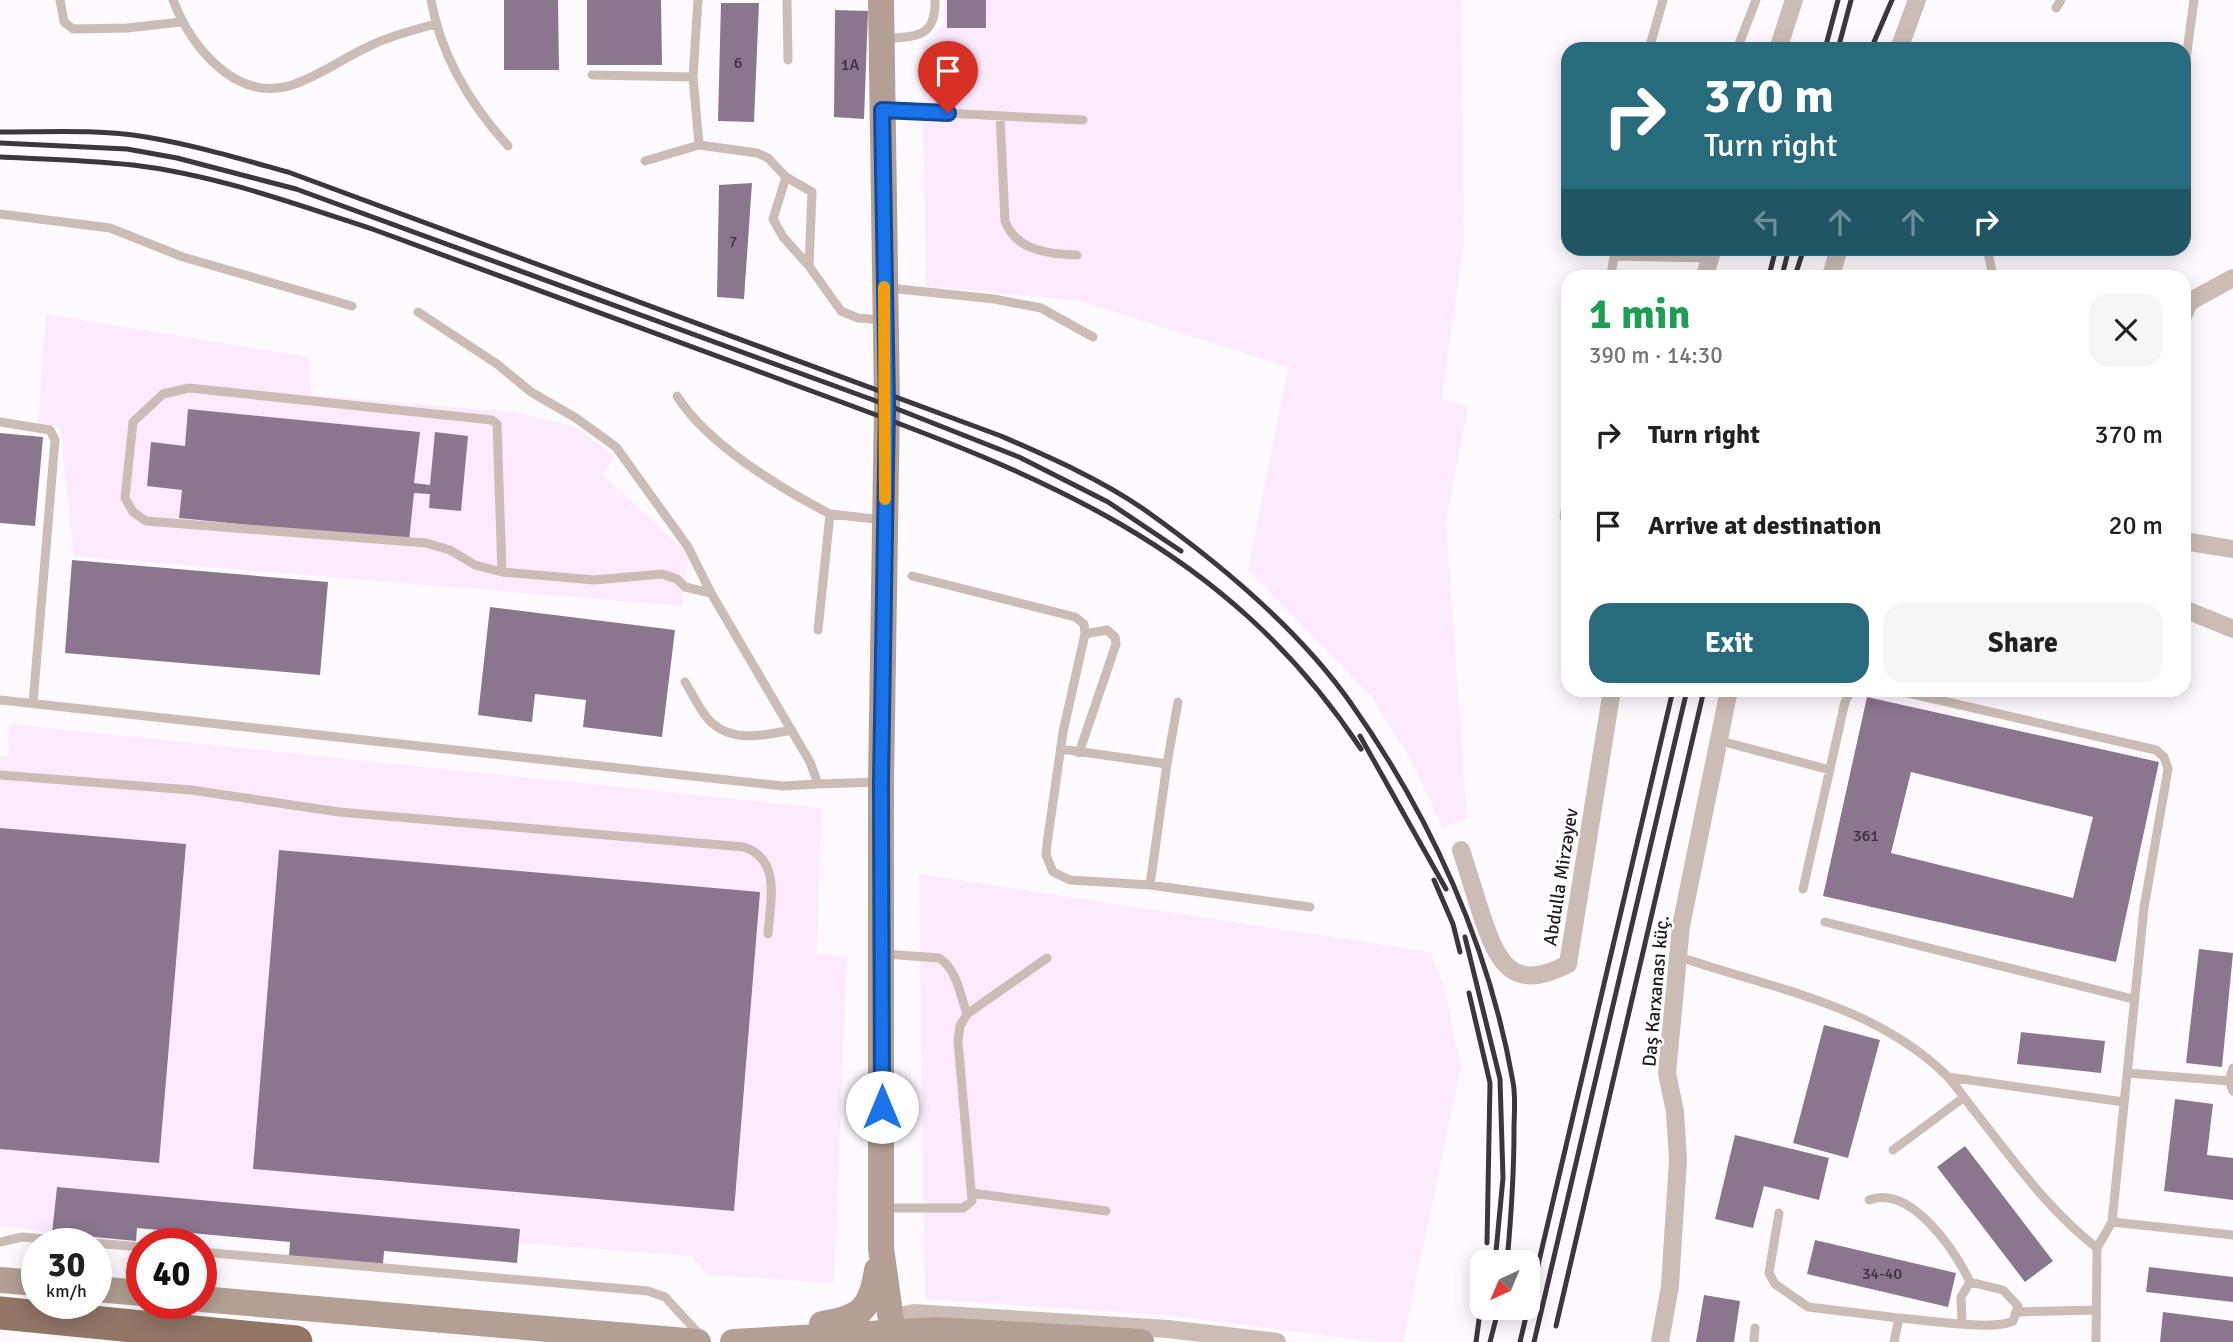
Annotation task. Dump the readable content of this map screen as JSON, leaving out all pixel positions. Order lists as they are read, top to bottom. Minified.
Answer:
{"streets":{"street":["Abdulla Mirzəyev","Daş Karxanası küç."]},"house_numbers":["6","1A","7","361","34-40"],"north":"bottom left","page":{"turn":["370 m","Turn right"],"heading":["1 min","390 m · 14:30"],"list":[{"name":"Turn right","value":"370 m"},{"name":"Arrive at destination","value":"20 m"}],"buttons":["Exit","Share"],"speed":"30 km/h","limit":"40"}}
